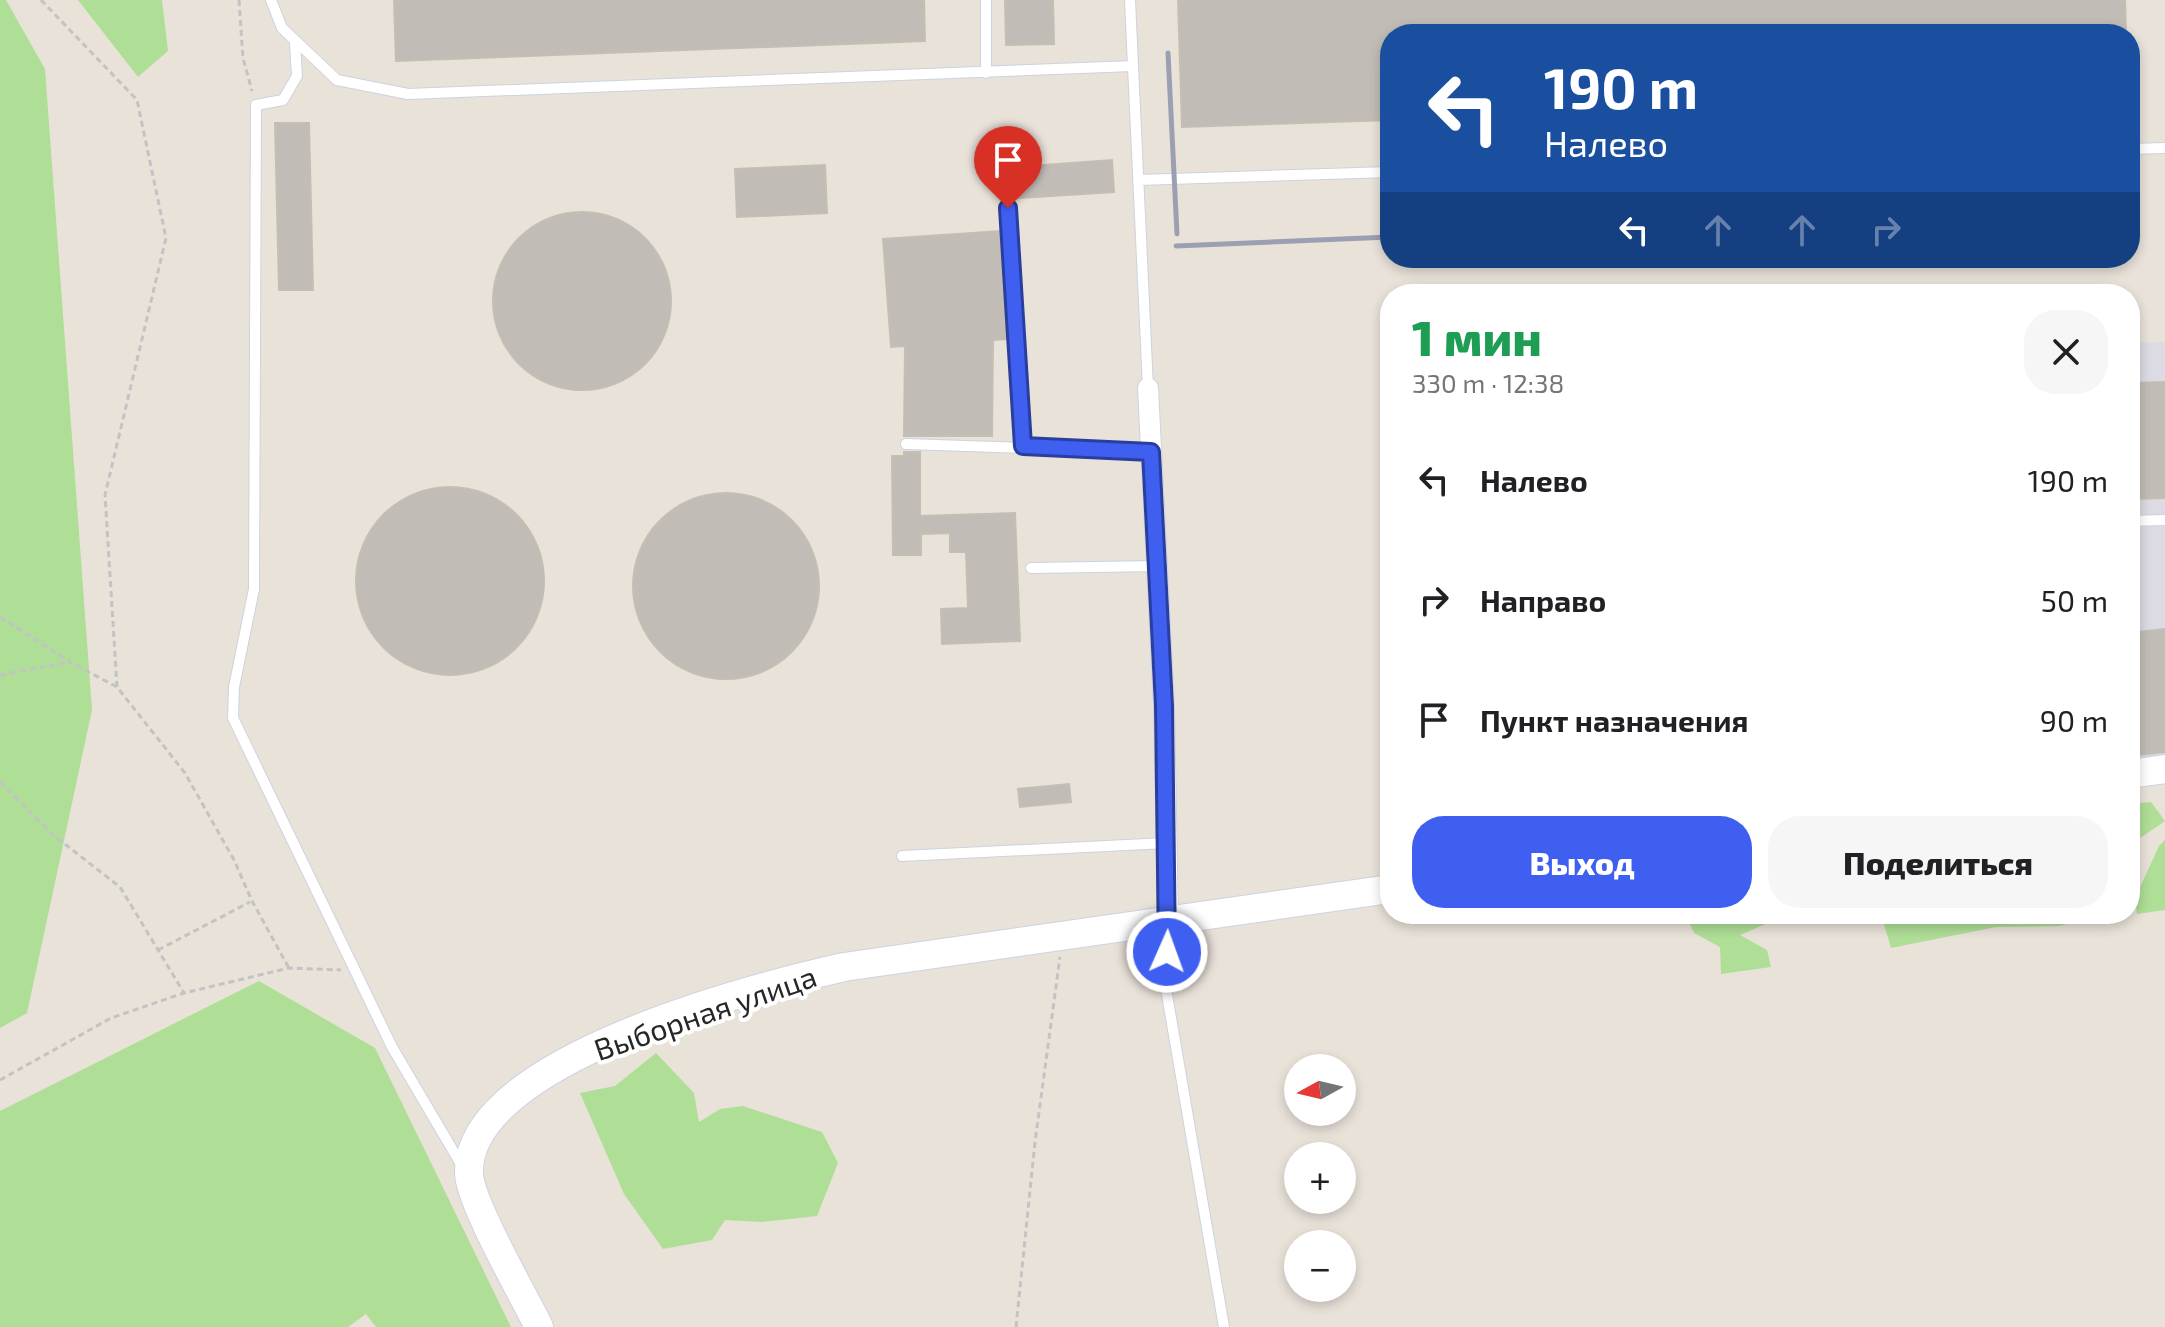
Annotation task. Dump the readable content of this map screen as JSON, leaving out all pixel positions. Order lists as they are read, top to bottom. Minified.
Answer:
{"streets":{"main road":["Выборная улица"]},"north":"left","page":{"turn":["190 m","Налево"],"heading":["1 мин","330 m · 12:38"],"list":[{"name":"Налево","value":"190 m"},{"name":"Направо","value":"50 m"},{"name":"Пункт назначения","value":"90 m"}],"buttons":["Выход","Поделиться"],"map_buttons":["+","−"]}}
